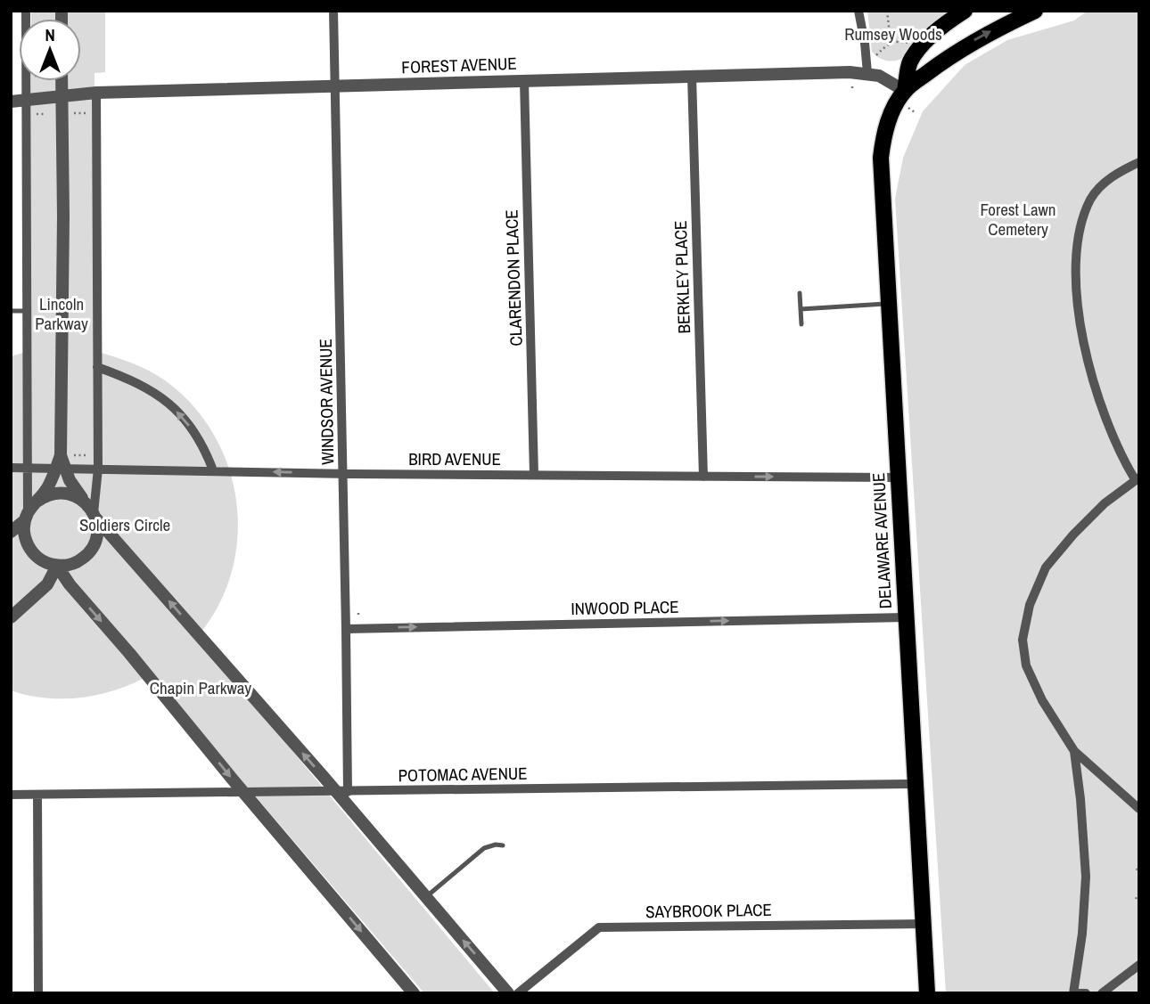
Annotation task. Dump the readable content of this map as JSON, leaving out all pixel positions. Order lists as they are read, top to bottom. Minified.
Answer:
{"streets":{"main road":["DELAWARE AVENUE"],"street":["FOREST AVENUE","BERKLEY PLACE","CLARENDON PLACE","WINDSOR AVENUE","BIRD AVENUE","INWOOD PLACE","POTOMAC AVENUE","SAYBROOK PLACE"]},"crossings":[["FOREST AVENUE","BERKLEY PLACE"],["FOREST AVENUE","CLARENDON PLACE"],["FOREST AVENUE","WINDSOR AVENUE"],["FOREST AVENUE","DELAWARE AVENUE"],["BERKLEY PLACE","BIRD AVENUE"],["CLARENDON PLACE","BIRD AVENUE"],["WINDSOR AVENUE","BIRD AVENUE"],["WINDSOR AVENUE","INWOOD PLACE"],["WINDSOR AVENUE","POTOMAC AVENUE"],["BIRD AVENUE","DELAWARE AVENUE"],["DELAWARE AVENUE","INWOOD PLACE"],["DELAWARE AVENUE","POTOMAC AVENUE"],["DELAWARE AVENUE","SAYBROOK PLACE"]],"one_way":["INWOOD PLACE"],"parks":["Rumsey Woods","Forest Lawn Cemetery","Lincoln Parkway","Soldiers Circle","Chapin Parkway"],"north":"top"}
